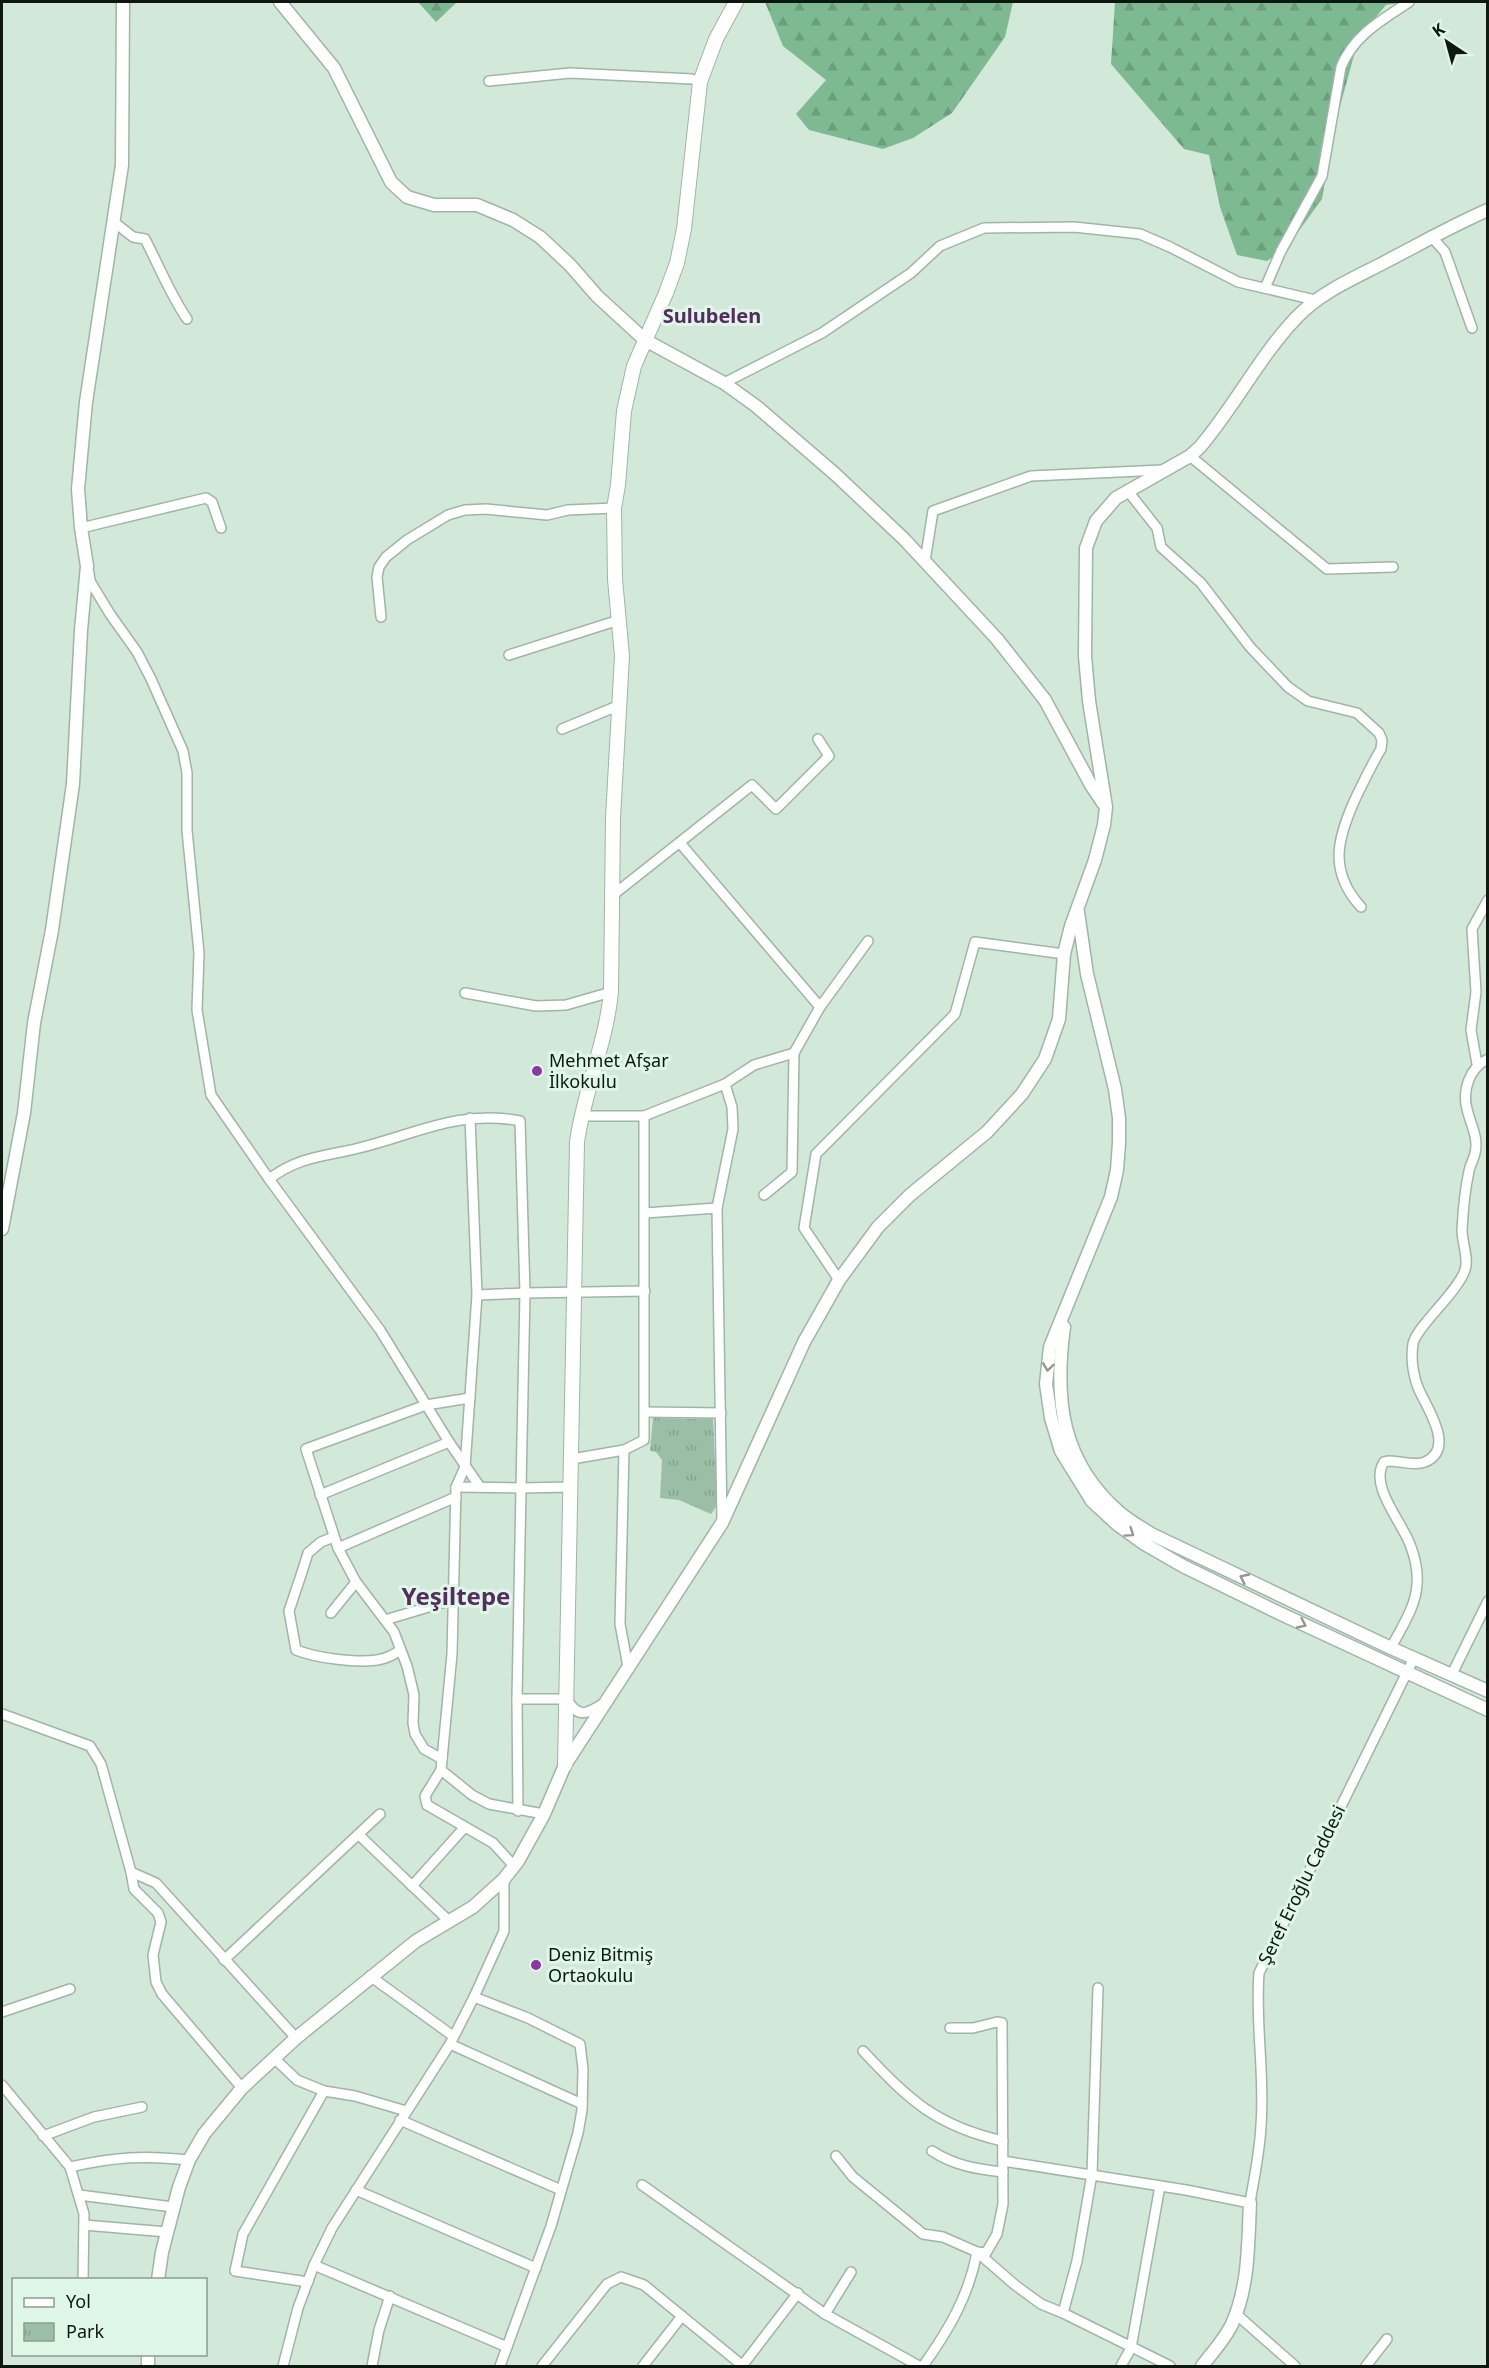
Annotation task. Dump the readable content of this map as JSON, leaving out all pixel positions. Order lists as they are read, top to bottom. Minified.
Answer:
{"streets":{"street":["Şeref Eroğlu Caddesi"]},"districts":["Sulubelen","Yeşiltepe"],"places":["Mehmet Afşar İlkokulu","Deniz Bitmiş Ortaokulu"],"legend":["Yol","Park"],"north":"top left"}
